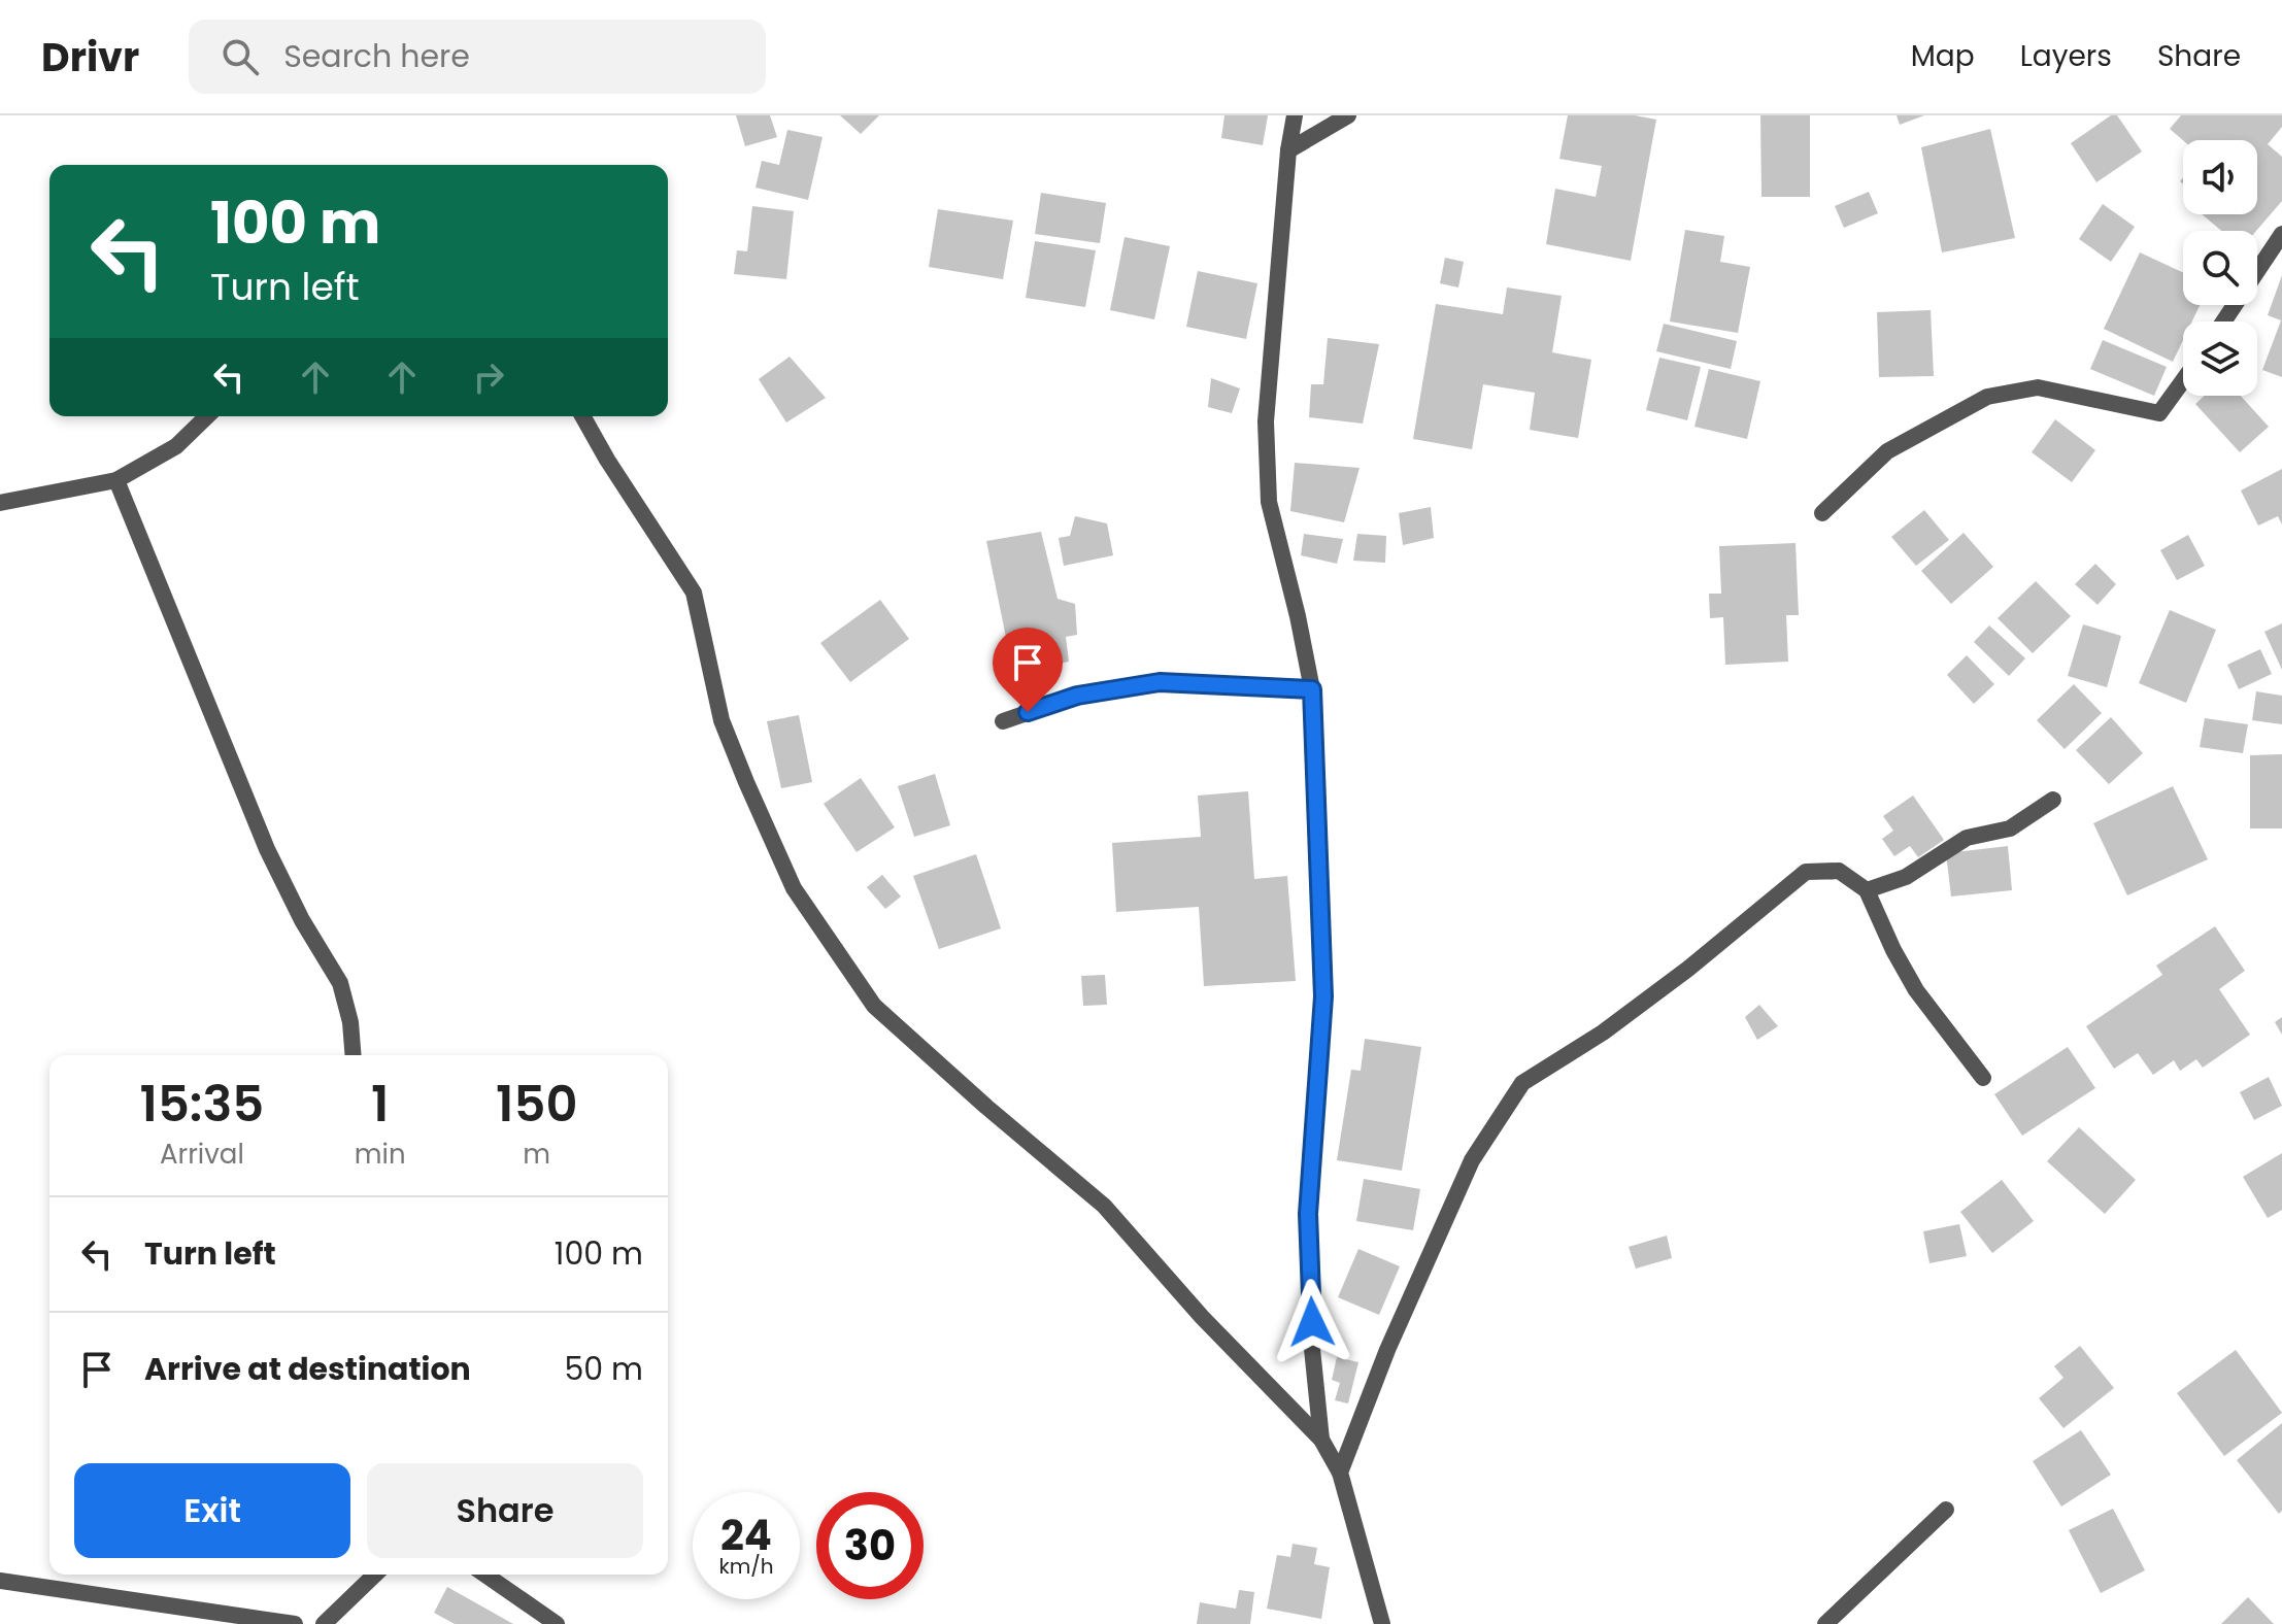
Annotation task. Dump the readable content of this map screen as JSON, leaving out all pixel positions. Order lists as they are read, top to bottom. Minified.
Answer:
{"page":{"header":"Drivr","search":"Search here","nav":["Map","Layers","Share"],"turn":["100 m","Turn left"],"eta":["15:35","Arrival","1","min","150","m"],"list":[{"name":"Turn left","value":"100 m"},{"name":"Arrive at destination","value":"50 m"}],"buttons":["Exit","Share"],"speed":"24 km/h","limit":"30"}}
